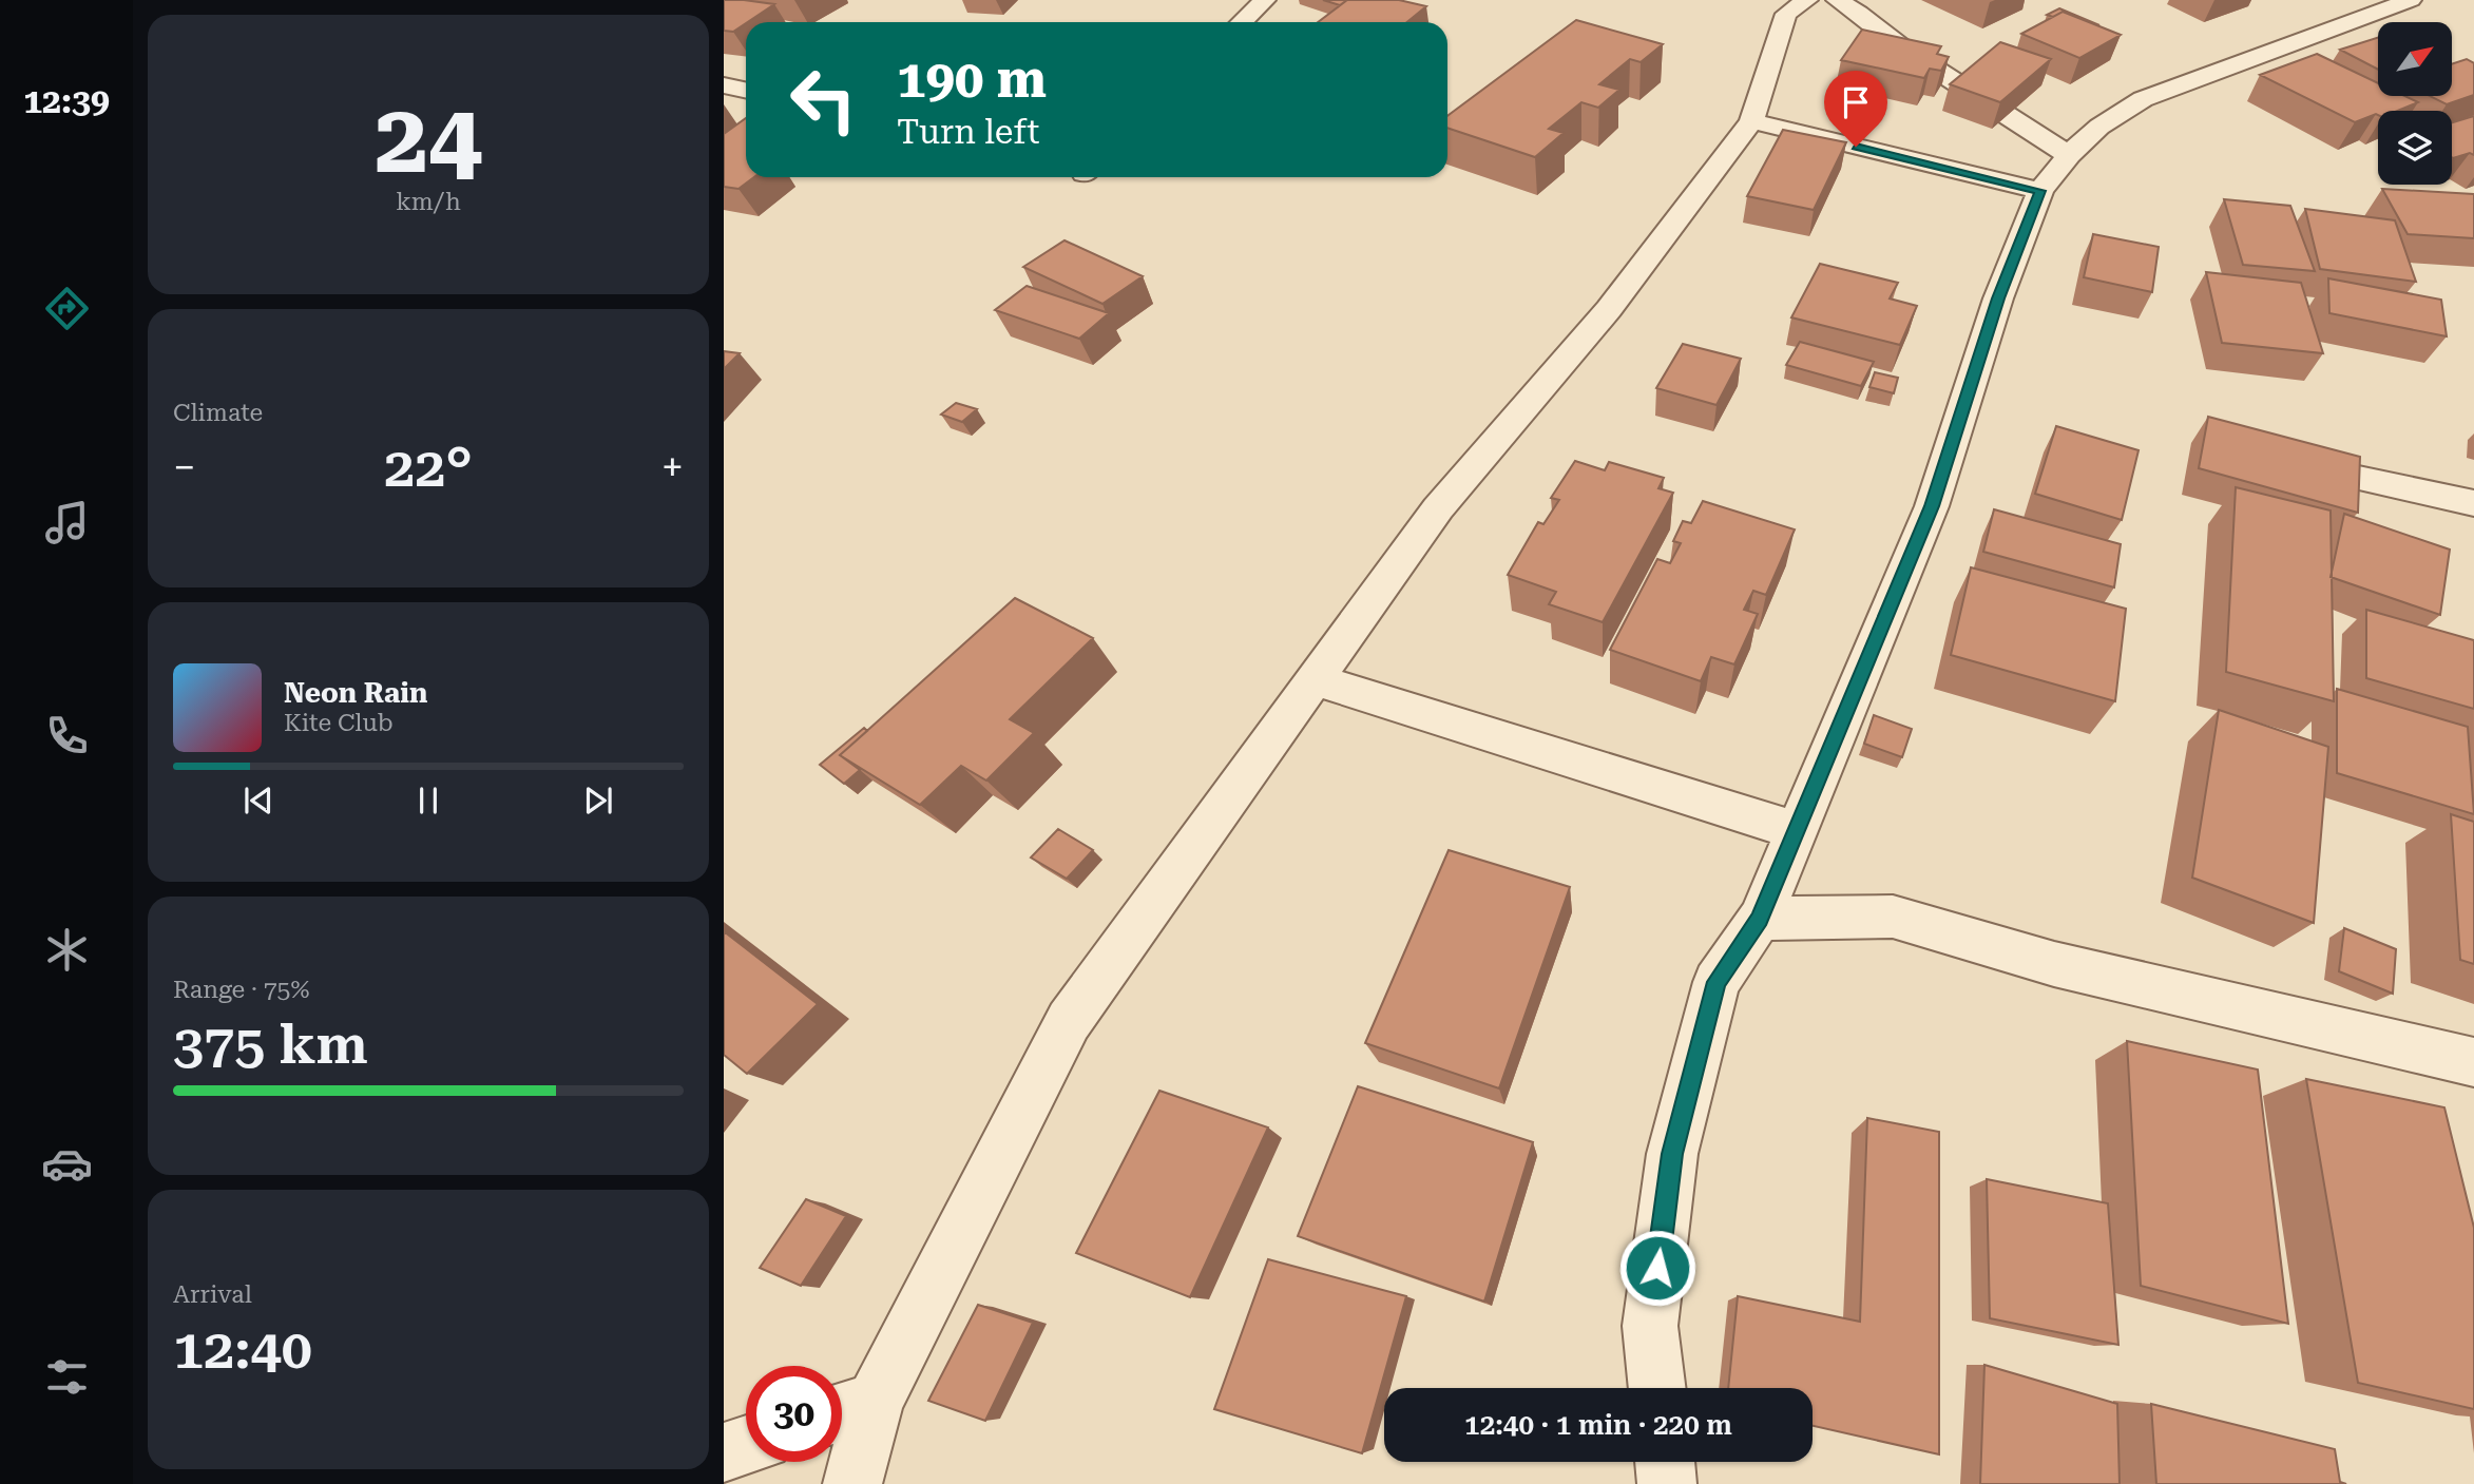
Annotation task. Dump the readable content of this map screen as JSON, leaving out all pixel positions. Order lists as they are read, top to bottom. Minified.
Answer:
{"north":"top right","page":{"tabs":"12:39","tile":[["24","km/h"],"Climate",["Range · 75%","375 km"],["Arrival","12:40"]],"turn":["190 m","Turn left"],"heat":["−","22°","+"],"song":["Neon Rain","Kite Club"],"limit":"30","trip":"12:40 · 1 min · 220 m"}}
